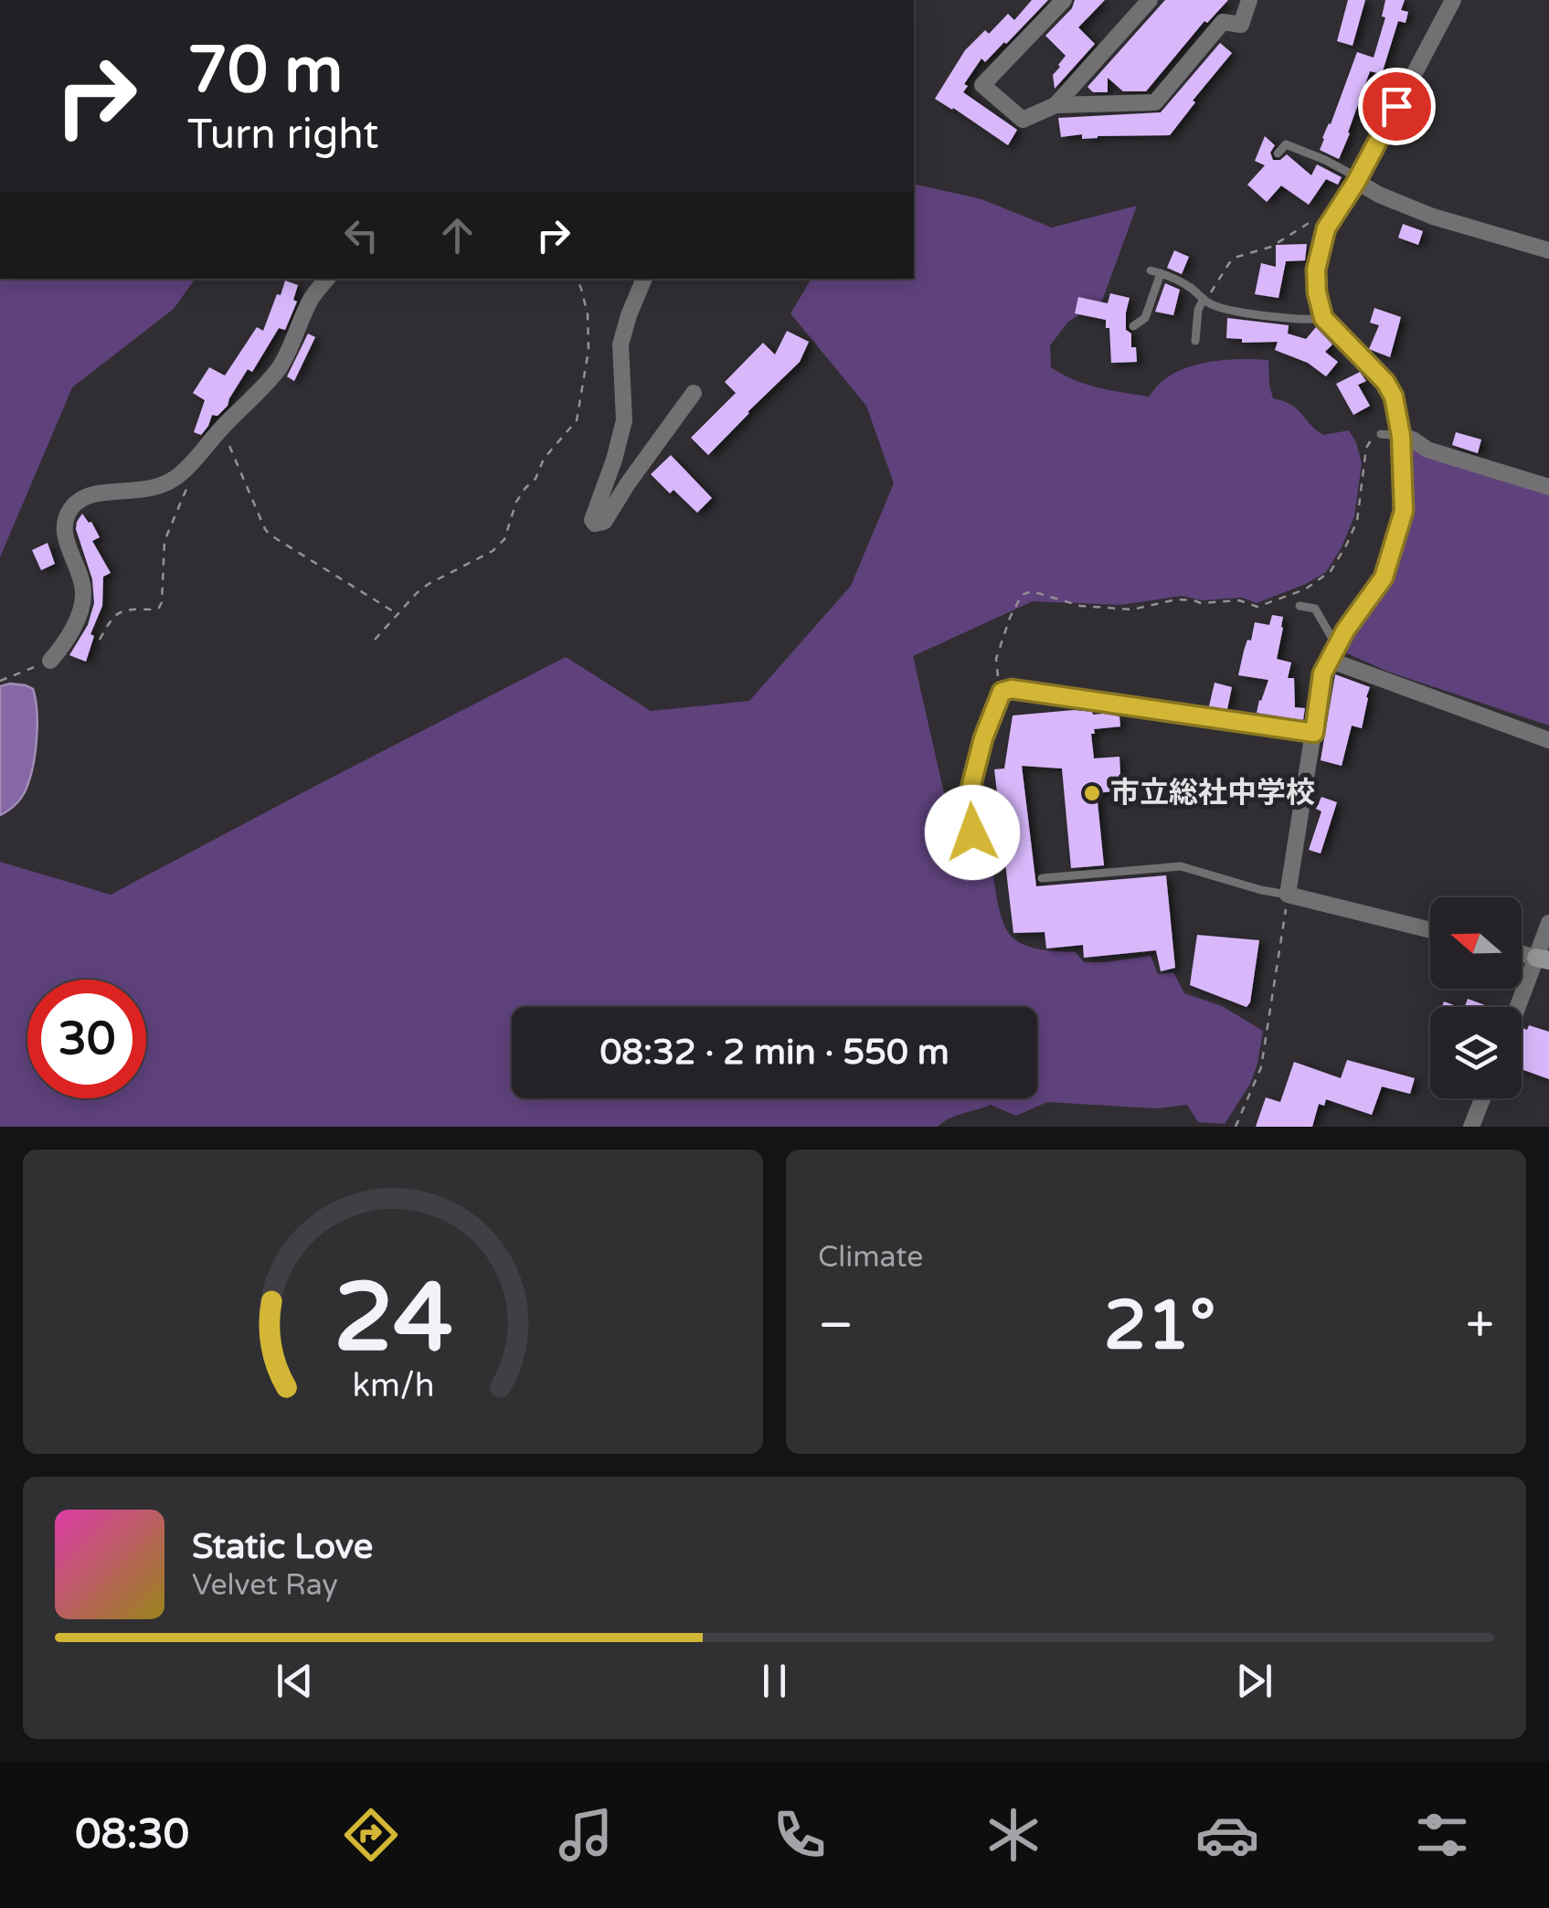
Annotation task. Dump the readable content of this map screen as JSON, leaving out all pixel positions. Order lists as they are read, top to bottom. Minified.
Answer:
{"places":["市立総社中学校"],"north":"left","page":{"turn":["70 m","Turn right"],"limit":"30","trip":"08:32 · 2 min · 550 m","tile":"Climate","heat":["−","21°","+"],"song":["Static Love","Velvet Ray"],"tabs":"08:30","gauge":["24","km/h"]}}
